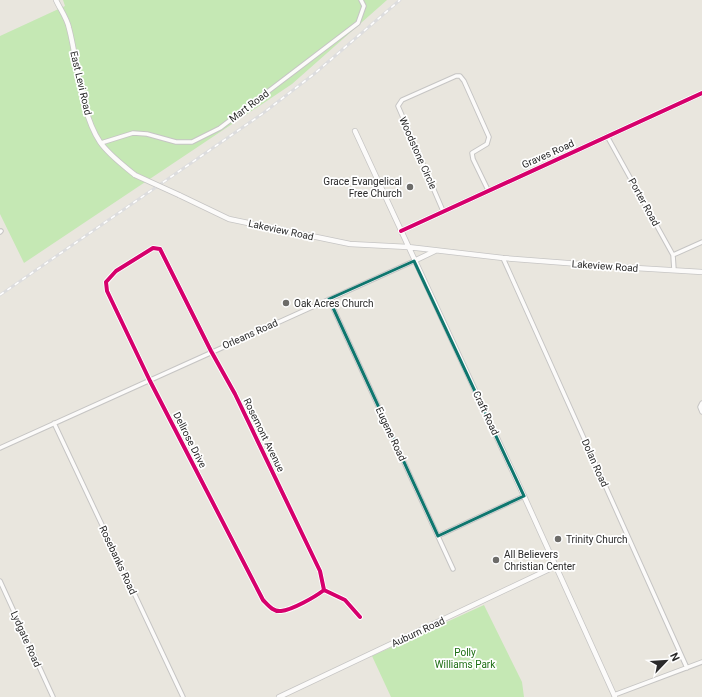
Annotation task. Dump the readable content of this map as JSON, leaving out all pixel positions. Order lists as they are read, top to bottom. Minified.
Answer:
{"streets":{"street":["East Levi Road","Mart Road","Woodstone Circle","Graves Road","Porter Road","Lakeview Road","Orleans Road","Craft Road","Eugene Road","Rosemont Avenue","Dellrose Drive","Dolan Road","Rosebanks Road","Auburn Road","Lydgate Road"]},"crossings":[["East Levi Road","Mart Road"],["East Levi Road","Lakeview Road"],["Woodstone Circle","Graves Road"],["Graves Road","Porter Road"],["Graves Road","Craft Road"],["Porter Road","Lakeview Road"],["Lakeview Road","Craft Road"],["Lakeview Road","Dolan Road"],["Orleans Road","Craft Road"],["Orleans Road","Eugene Road"],["Orleans Road","Rosemont Avenue"],["Orleans Road","Dellrose Drive"],["Orleans Road","Rosebanks Road"],["Craft Road","Auburn Road"],["Rosemont Avenue","Dellrose Drive"]],"parks":["Polly Williams Park"],"places":["Grace Evangelical Free Church","Oak Acres Church","Trinity Church","All Believers Christian Center"],"north":"top right"}
